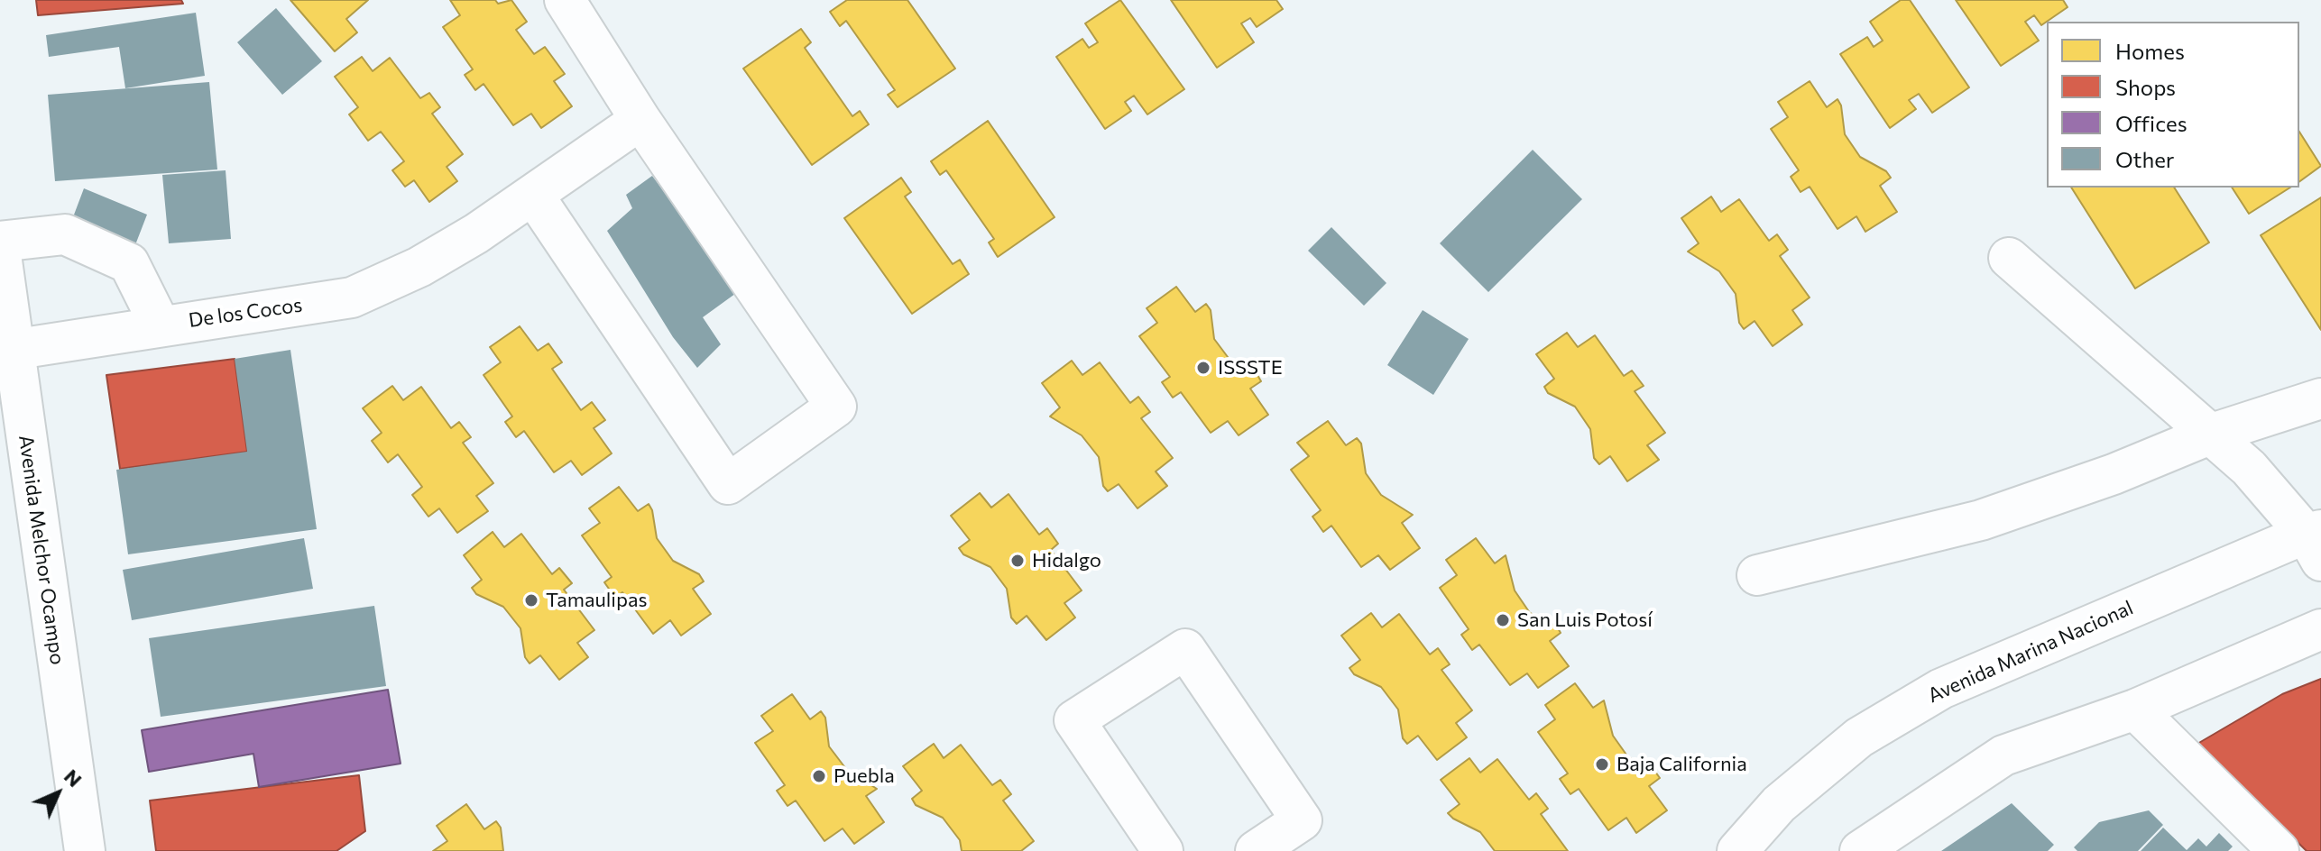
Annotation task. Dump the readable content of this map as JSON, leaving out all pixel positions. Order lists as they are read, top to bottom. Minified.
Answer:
{"streets":{"street":["De los Cocos","Avenida Melchor Ocampo","Avenida Marina Nacional"]},"crossings":[["De los Cocos","Avenida Melchor Ocampo"]],"places":["ISSSTE","Hidalgo","Tamaulipas","San Luis Potosí","Baja California","Puebla"],"legend":["Homes","Shops","Offices","Other"],"north":"top right"}
